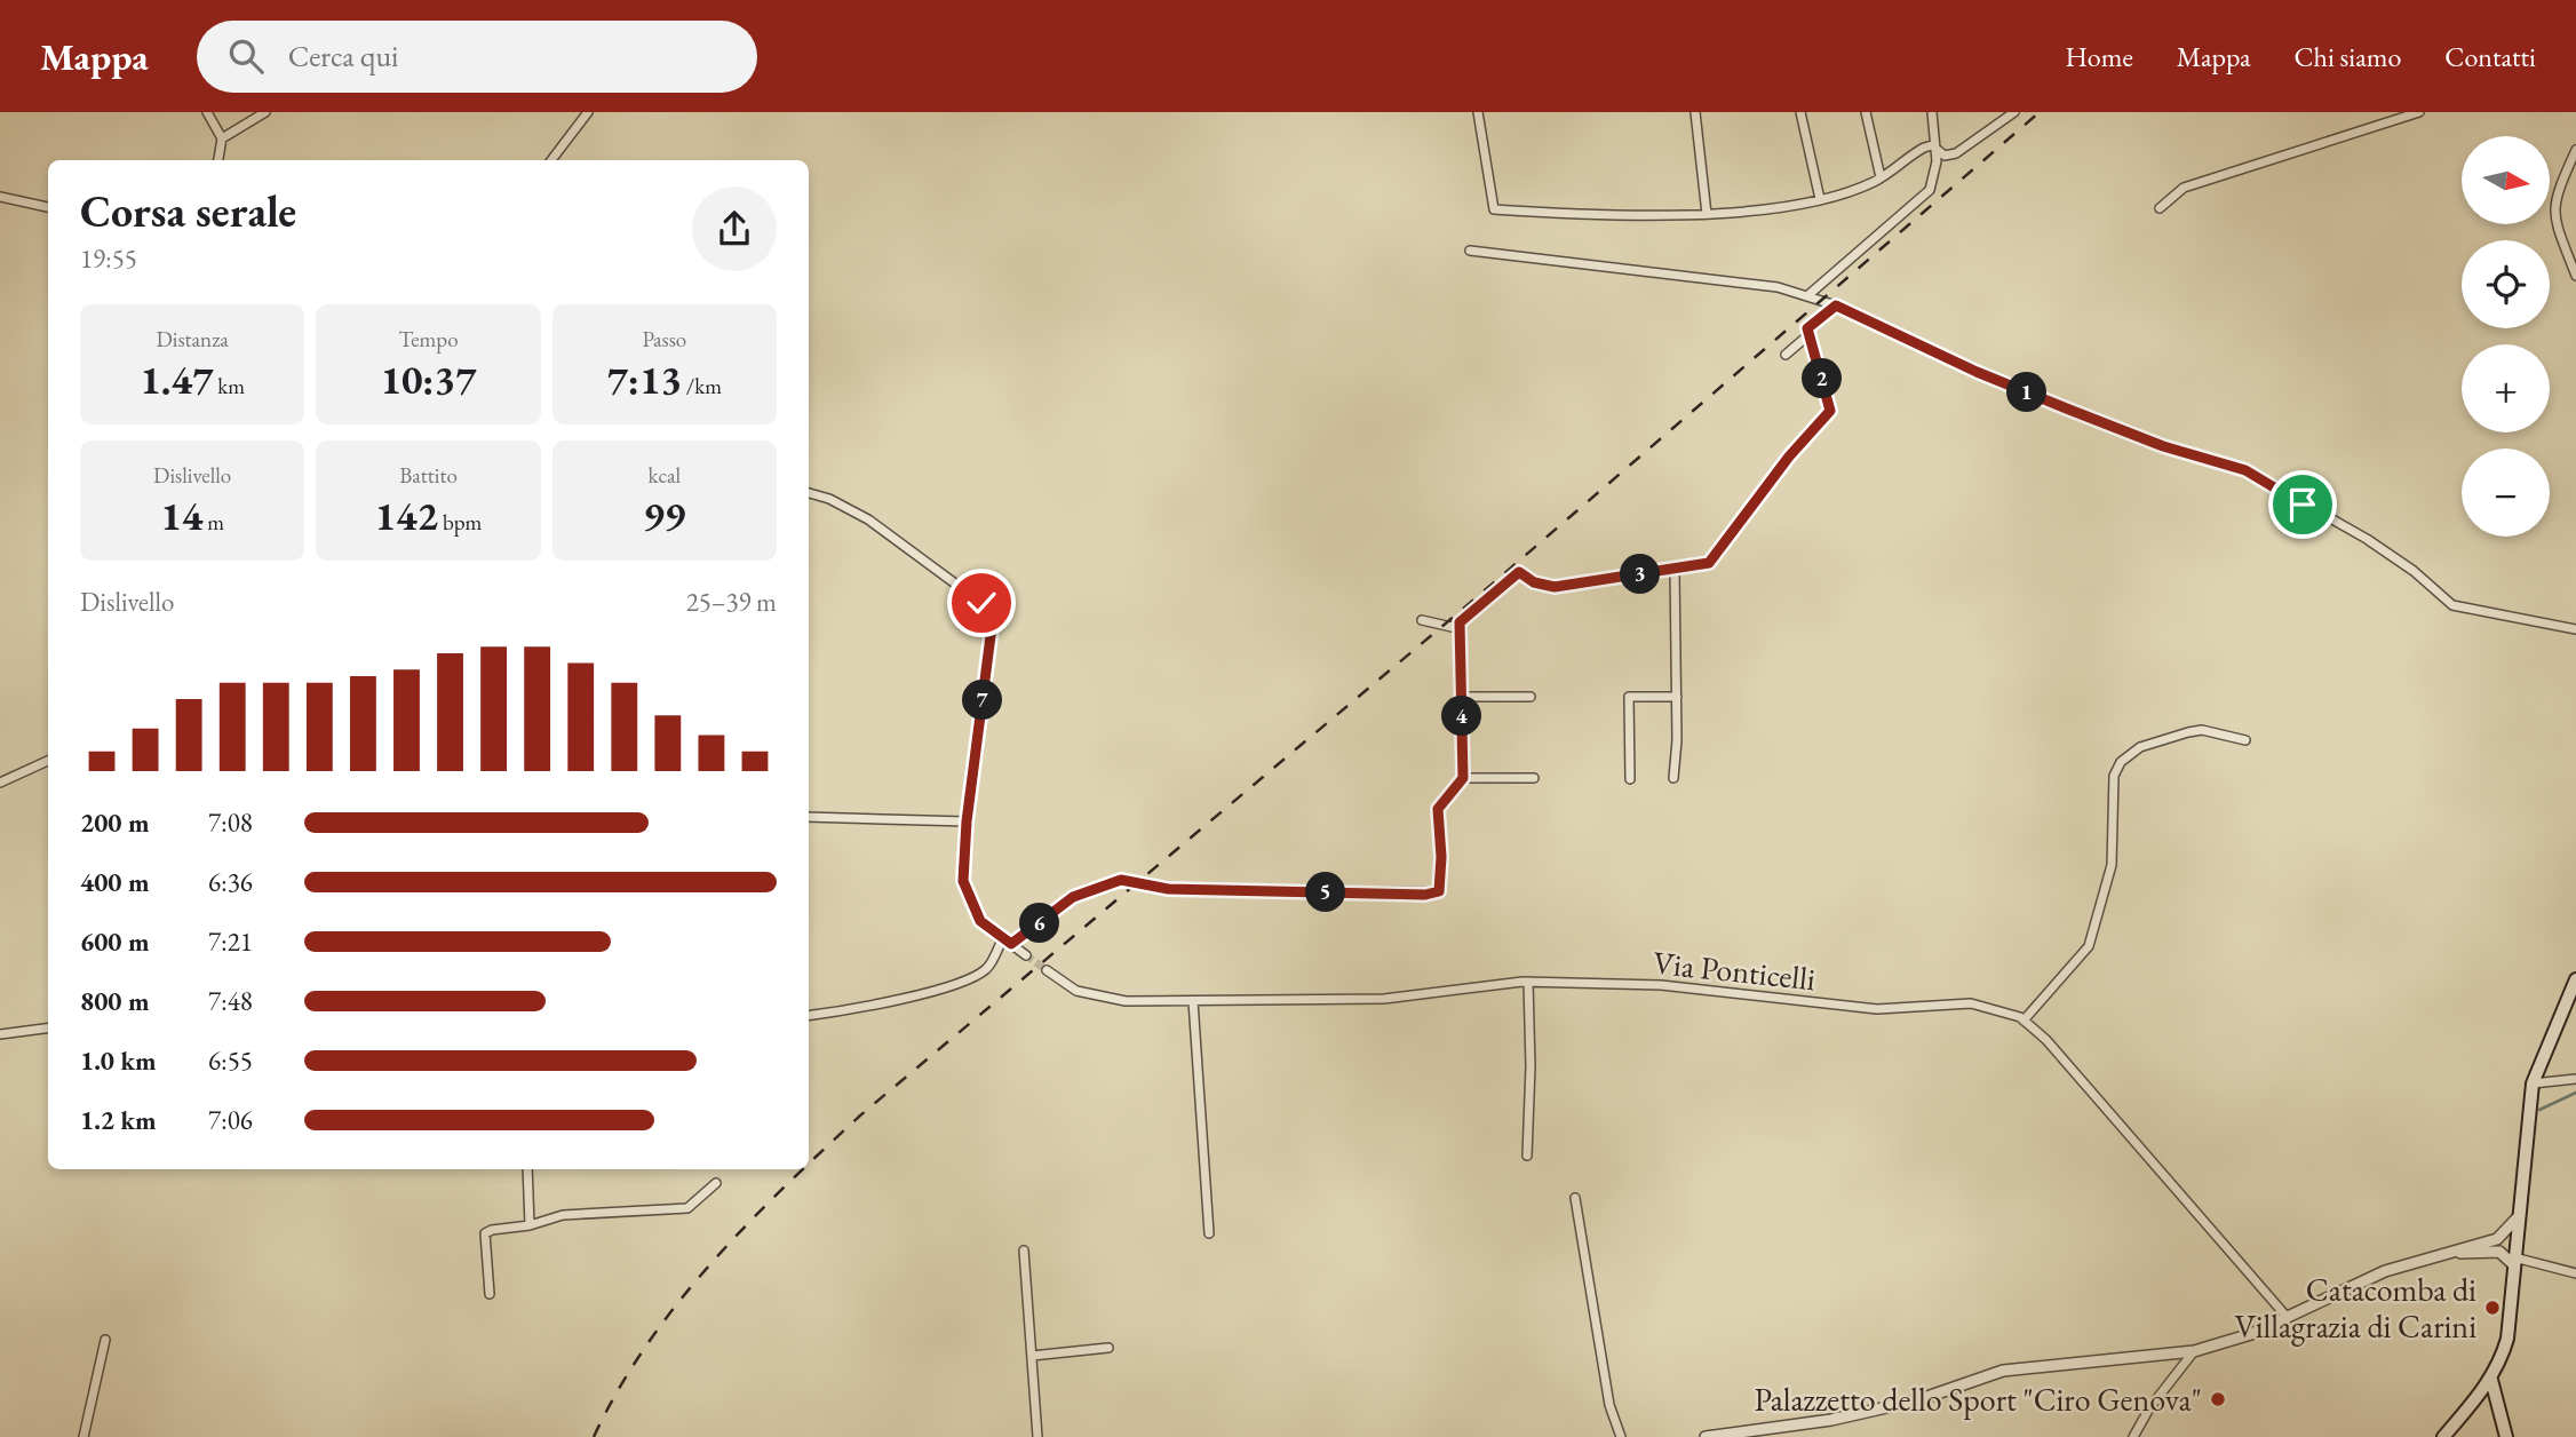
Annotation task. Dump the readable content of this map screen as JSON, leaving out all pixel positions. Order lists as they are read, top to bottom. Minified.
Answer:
{"streets":{"street":["Via Ponticelli"]},"places":["Catacomba di Villagrazia di Carini","Palazzetto dello Sport \"Ciro Genova\""],"north":"right","page":{"header":"Mappa","search":"Cerca qui","nav":["Home","Mappa","Chi siamo","Contatti"],"map_buttons":["+","−"],"heading":["Corsa serale","19:55"],"stats":[["Distanza","1.47 km"],["Tempo","10:37"],["Passo","7:13 /km"],["Dislivello","14 m"],["Battito","142 bpm"],["kcal","99"]],"pins":["2","1","3","7","4","5","6"],"chart":["Dislivello","25–39 m"],"list":[{"name":"200 m","note":"7:08"},{"name":"400 m","note":"6:36"},{"name":"600 m","note":"7:21"},{"name":"800 m","note":"7:48"},{"name":"1.0 km","note":"6:55"},{"name":"1.2 km","note":"7:06"}]}}
